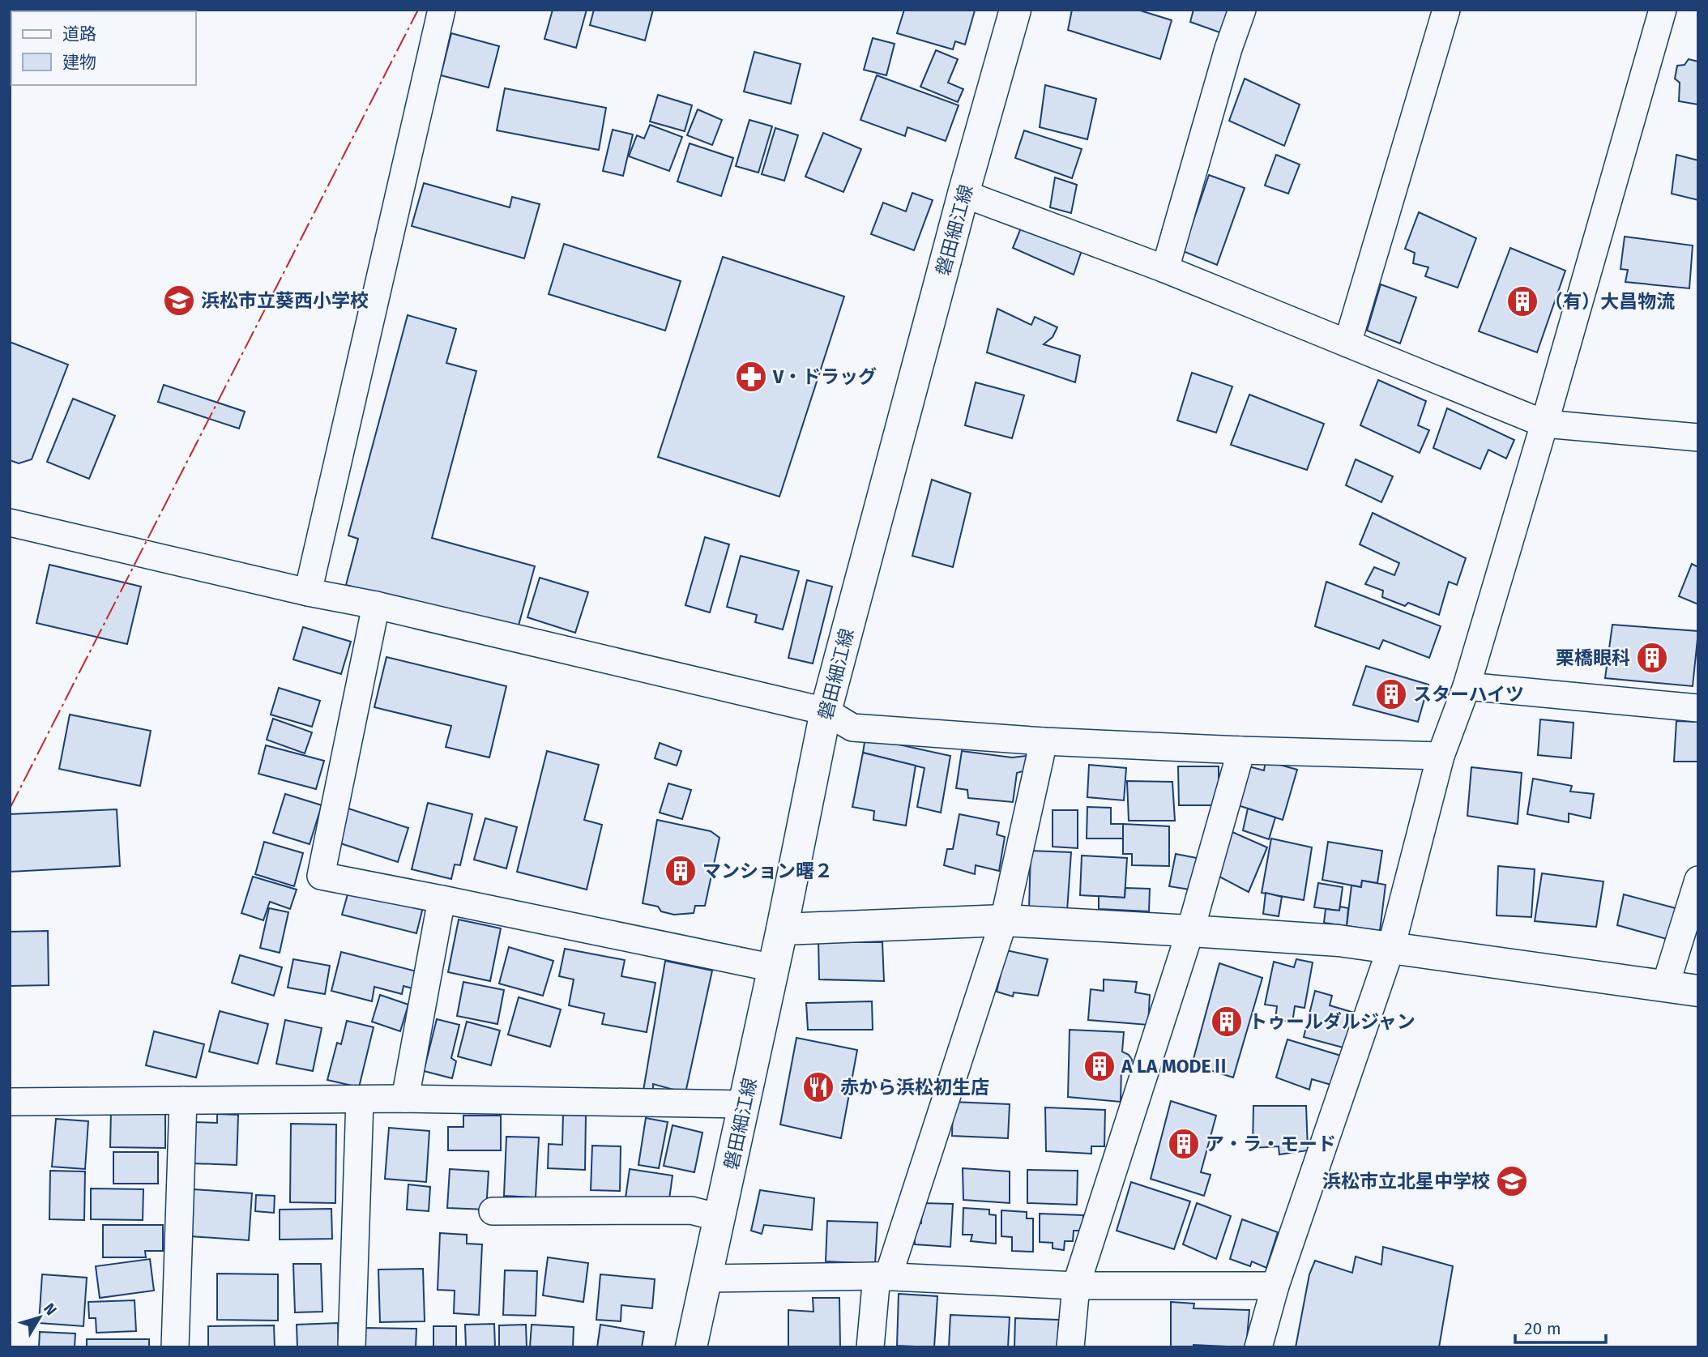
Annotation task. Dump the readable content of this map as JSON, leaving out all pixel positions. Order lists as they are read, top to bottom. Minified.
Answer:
{"streets":{"main road":["磐田細江線"]},"places":{"school or university":["浜松市立葵西小学校","浜松市立北星中学校"],"building":["（有）大昌物流","栗橋眼科","スターハイツ","マンション曙２","トゥールダルジャン","A LA MODEⅡ","ア・ラ・モード"],"pharmacy":["V・ドラッグ"],"restaurant":["赤から浜松初生店"]},"legend":["道路","建物"],"scale_bar":"20 m","north":"top right"}
